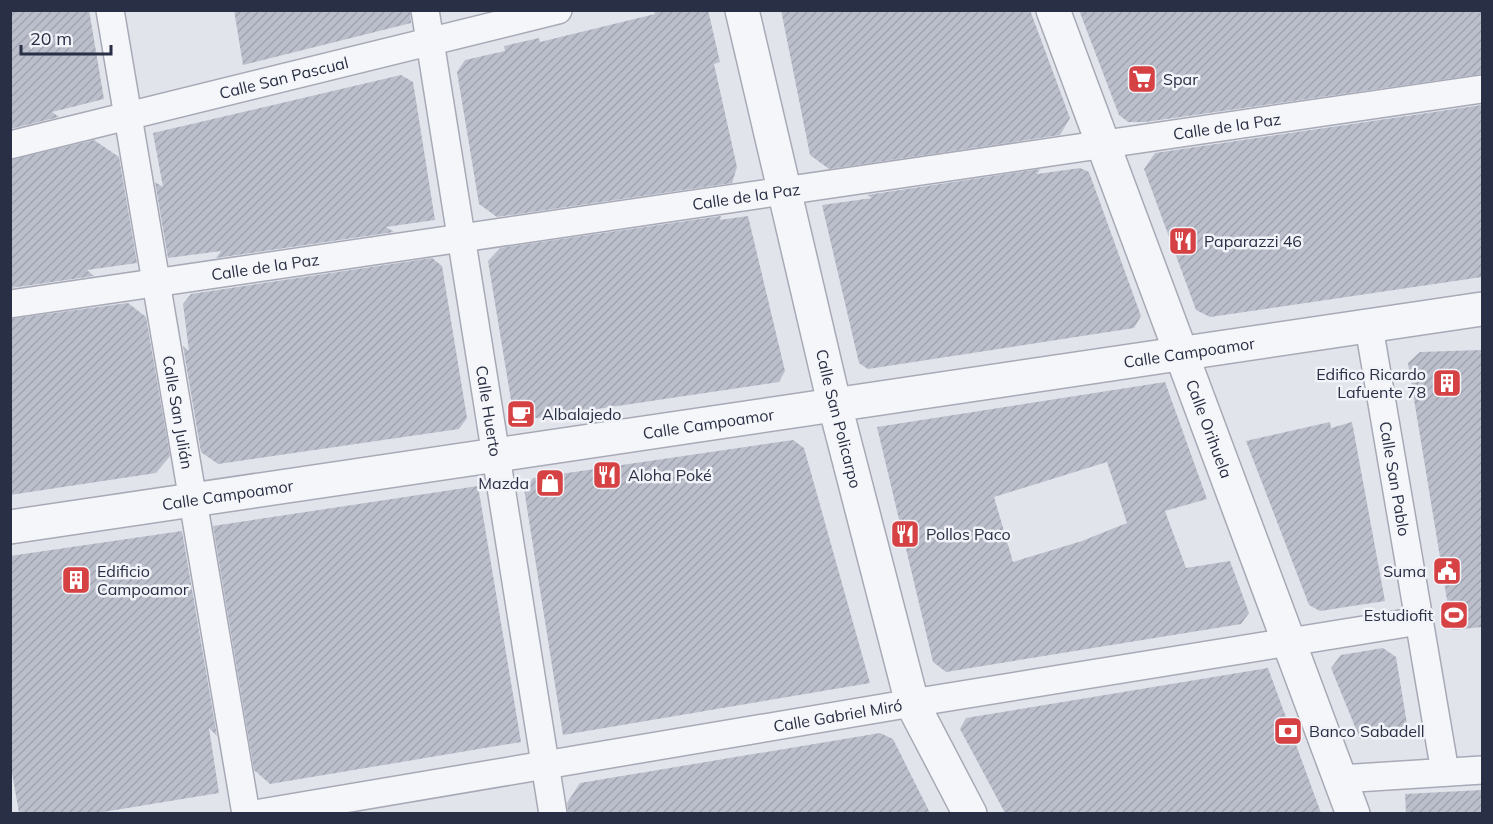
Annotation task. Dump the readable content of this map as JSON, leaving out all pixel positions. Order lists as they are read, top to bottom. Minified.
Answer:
{"streets":{"street":["Calle San Pascual","Calle de la Paz","Calle Campoamor","Calle San Julián","Calle Huerto","Calle San Policarpo","Calle Orihuela","Calle San Pablo","Calle Gabriel Miró"]},"crossings":[["Calle San Pascual","Calle San Julián"],["Calle San Pascual","Calle Huerto"],["Calle de la Paz","Calle San Julián"],["Calle de la Paz","Calle Huerto"],["Calle de la Paz","Calle San Policarpo"],["Calle de la Paz","Calle Orihuela"],["Calle Campoamor","Calle San Julián"],["Calle Campoamor","Calle Huerto"],["Calle Campoamor","Calle San Policarpo"],["Calle Campoamor","Calle Orihuela"],["Calle Campoamor","Calle San Pablo"],["Calle Huerto","Calle Gabriel Miró"],["Calle San Policarpo","Calle Gabriel Miró"],["Calle Orihuela","Calle Gabriel Miró"],["Calle San Pablo","Calle Gabriel Miró"]],"places":{"supermarket":["Spar"],"restaurant":["Paparazzi 46","Aloha Poké","Pollos Paco"],"building":["Edifico Ricardo Lafuente 78","Edificio Campoamor"],"cafe":["Albalajedo"],"shop":["Mazda"],"public building":["Suma"],"sports":["Estudiofit"],"bank":["Banco Sabadell"]},"scale_bar":"20 m"}
